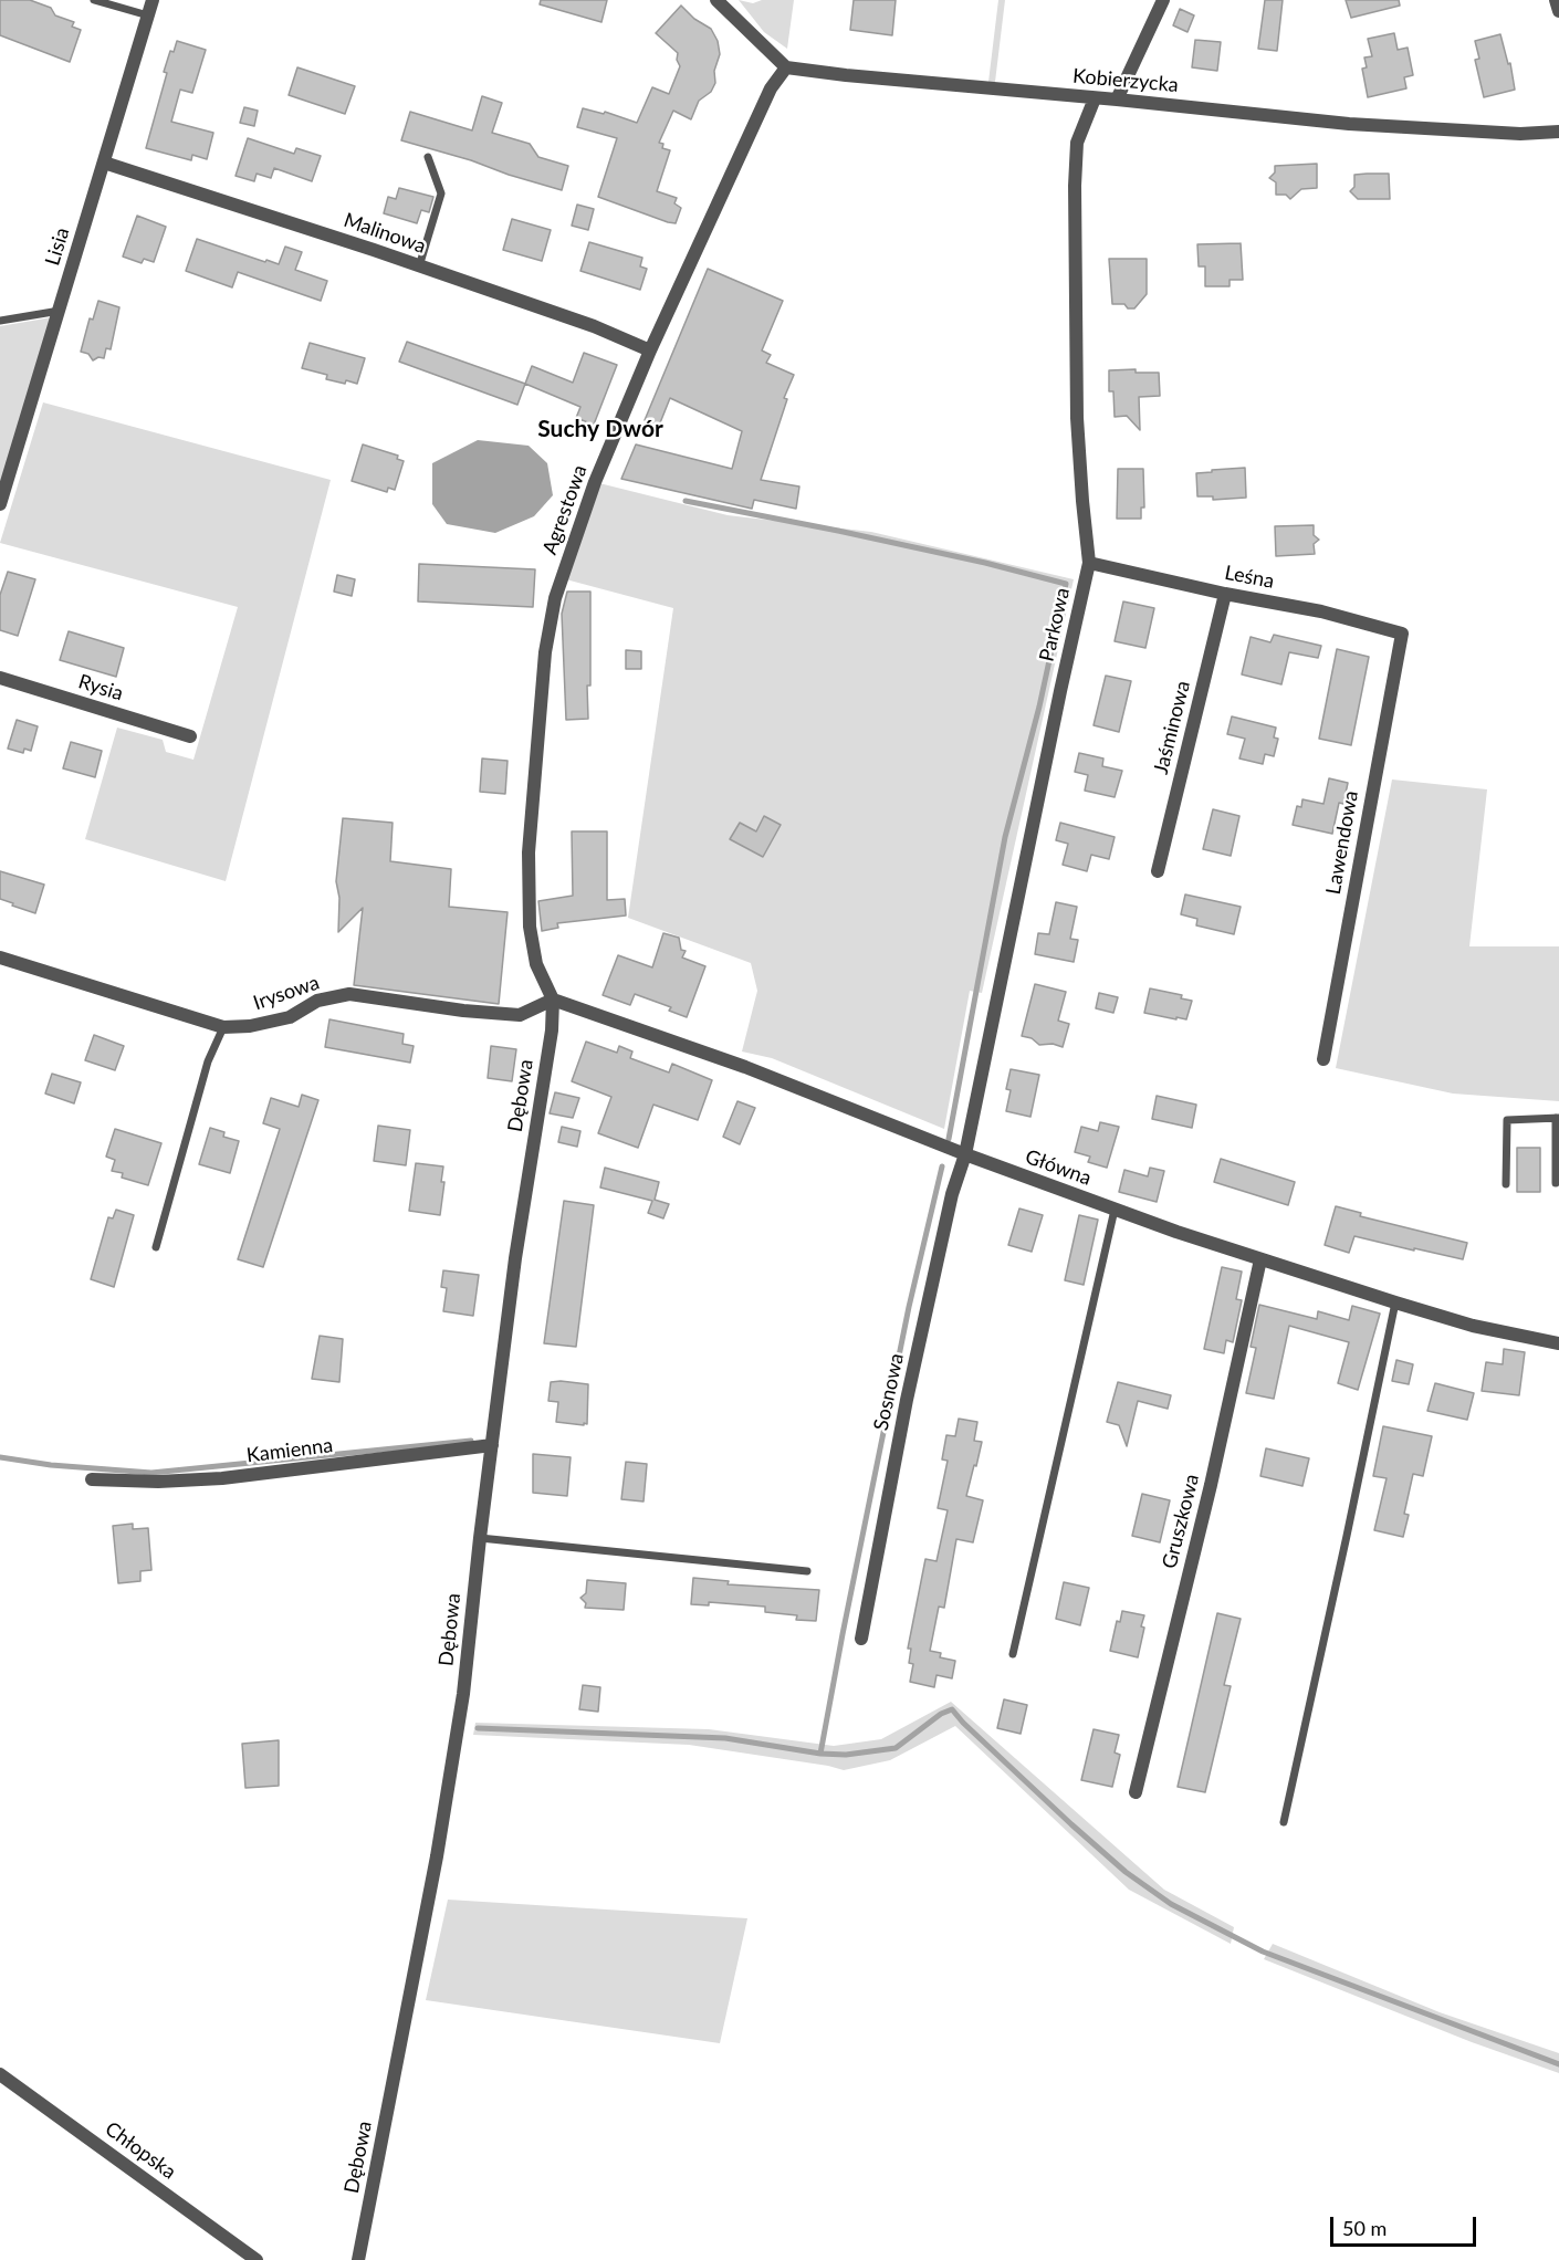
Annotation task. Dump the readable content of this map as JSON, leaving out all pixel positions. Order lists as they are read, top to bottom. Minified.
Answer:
{"streets":{"street":["Kobierzycka","Malinowa","Lisia","Agrestowa","Leśna","Parkowa","Rysia","Jaśminowa","Lawendowa","Irysowa","Dębowa","Główna","Sosnowa","Kamienna","Gruszkowa","Chłopska"]},"crossings":[["Kobierzycka","Agrestowa"],["Kobierzycka","Parkowa"],["Malinowa","Lisia"],["Malinowa","Agrestowa"],["Agrestowa","Irysowa"],["Agrestowa","Dębowa"],["Agrestowa","Główna"],["Leśna","Parkowa"],["Leśna","Jaśminowa"],["Leśna","Lawendowa"],["Parkowa","Główna"],["Parkowa","Sosnowa"],["Irysowa","Dębowa"],["Irysowa","Główna"],["Dębowa","Główna"],["Dębowa","Kamienna"],["Główna","Sosnowa"],["Główna","Gruszkowa"]],"districts":["Suchy Dwór"],"scale_bar":"50 m"}
